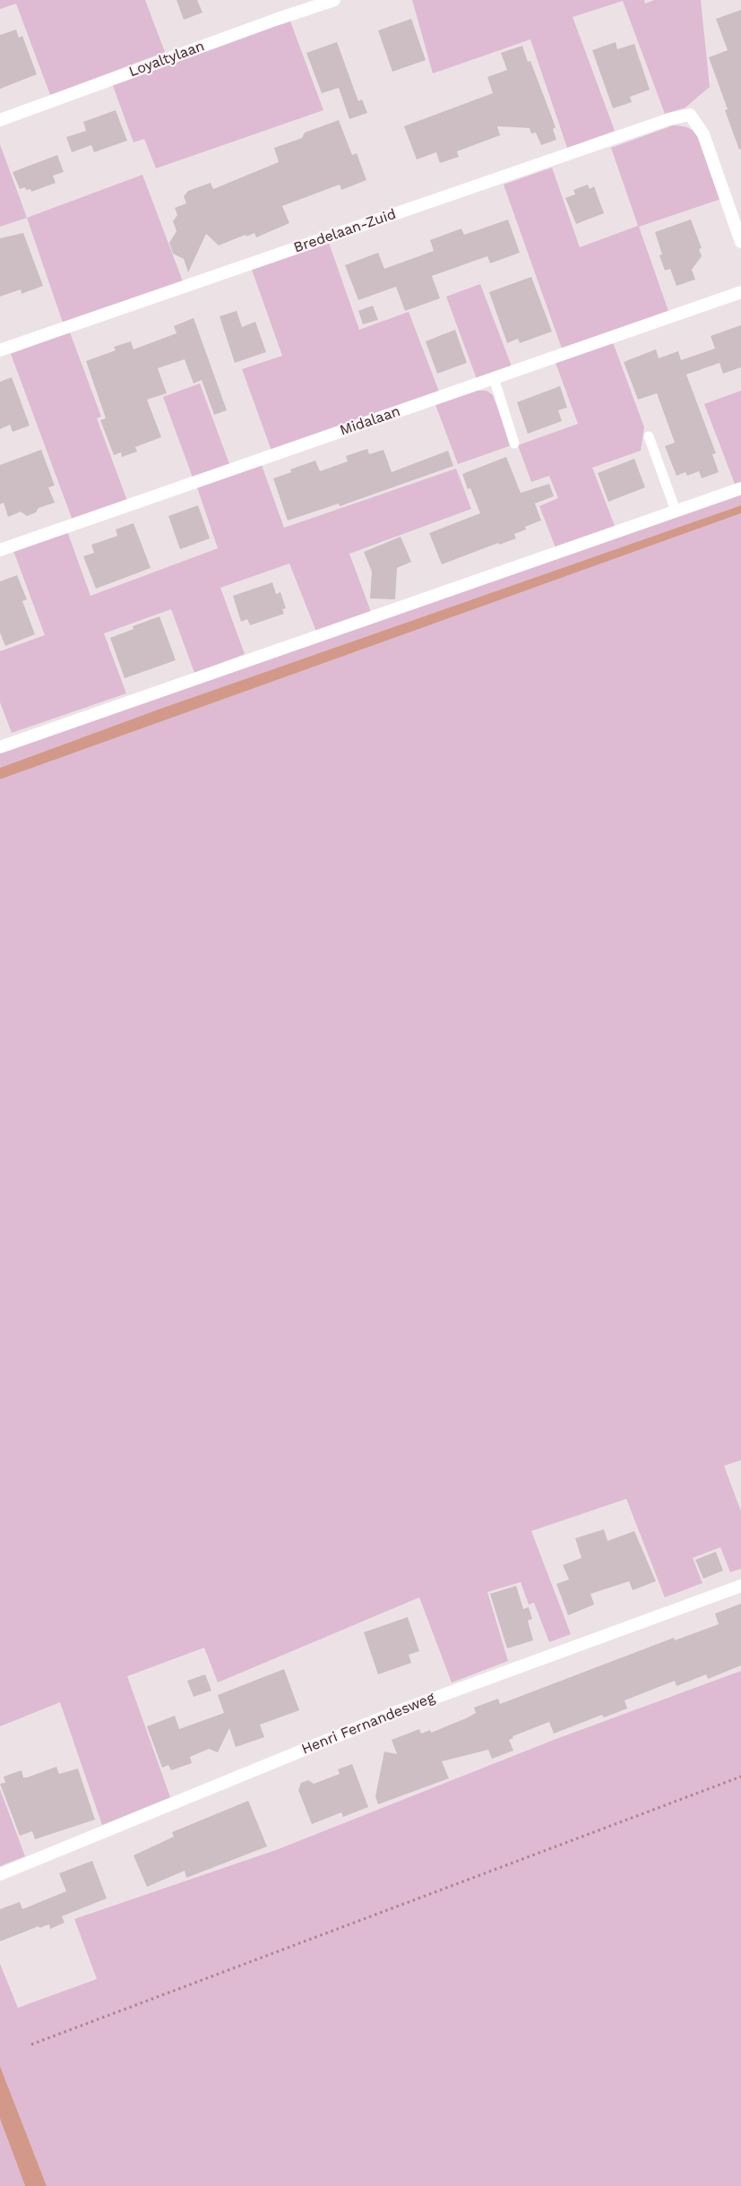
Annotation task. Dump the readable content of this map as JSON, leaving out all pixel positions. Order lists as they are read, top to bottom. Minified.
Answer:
{"streets":{"street":["Loyaltylaan","Bredelaan-Zuid","Midalaan","Henri Fernandesweg"]}}
